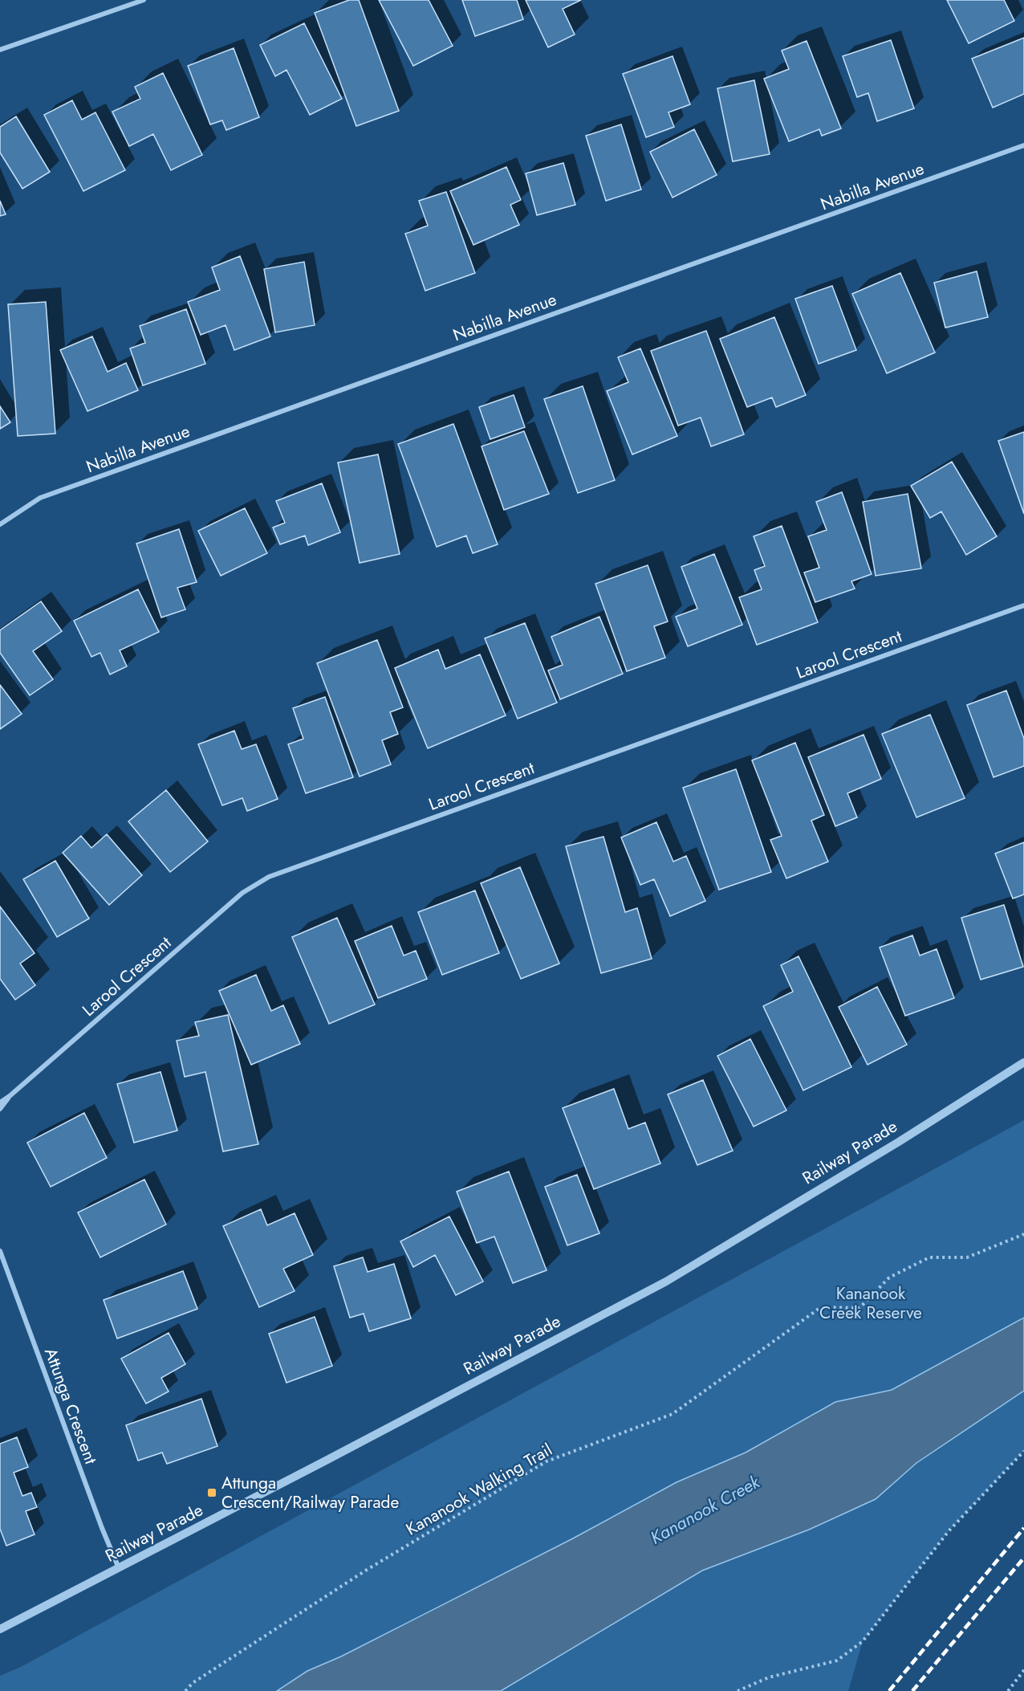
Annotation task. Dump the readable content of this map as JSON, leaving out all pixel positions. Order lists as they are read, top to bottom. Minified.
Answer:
{"streets":{"street":["Nabilla Avenue","Larool Crescent","Railway Parade","Attunga Crescent"],"path":["Kananook Walking Trail"]},"crossings":[["Railway Parade","Attunga Crescent"]],"water":["Kananook Creek"],"parks":["Kananook Creek Reserve"],"places":{"transit":["Attunga Crescent/Railway Parade"]}}
